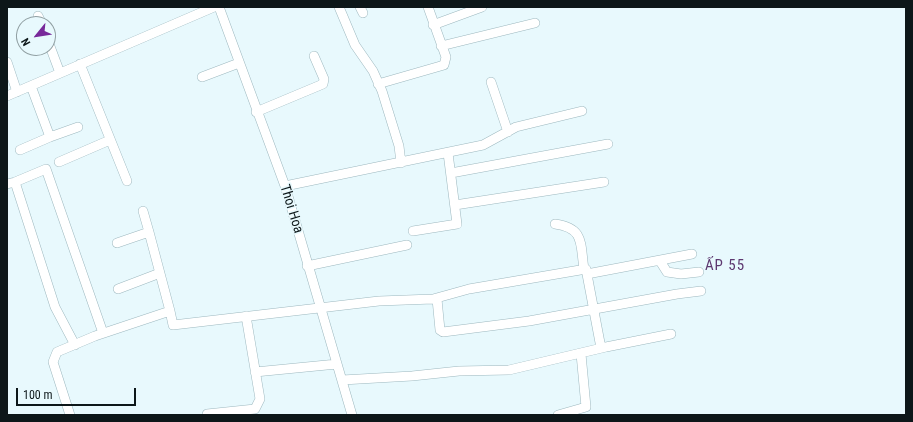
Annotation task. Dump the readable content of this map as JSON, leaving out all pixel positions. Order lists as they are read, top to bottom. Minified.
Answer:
{"streets":{"street":["Thoi Hoa"]},"districts":["ẤP 55"],"scale_bar":"100 m","north":"bottom left"}
